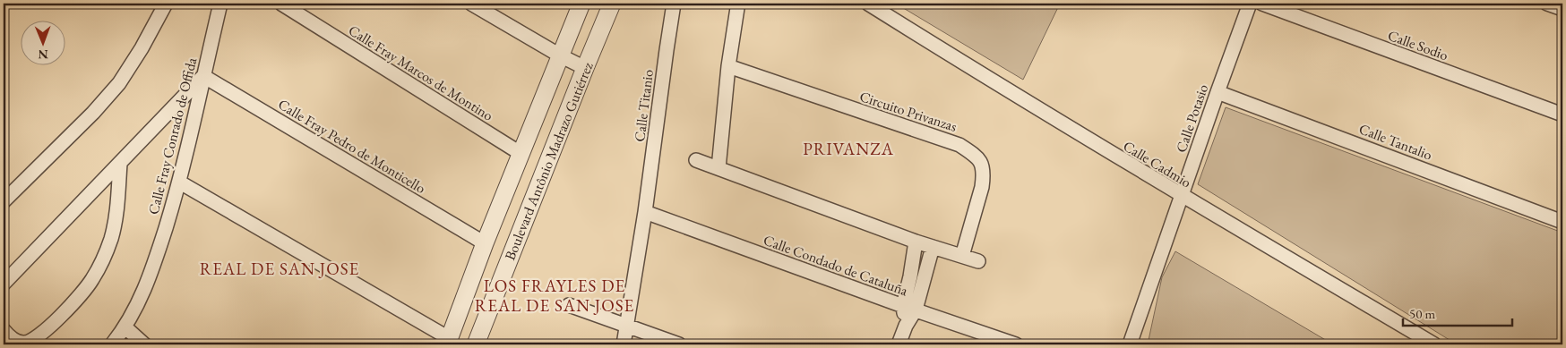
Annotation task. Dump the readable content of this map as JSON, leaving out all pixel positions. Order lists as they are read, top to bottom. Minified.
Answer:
{"streets":{"street":["Calle Sodio","Calle Fray Marcos de Montino","Calle Titanio","Circuito Privanzas","Calle Potasio","Calle Fray Conrado de Offida","Calle Tantalio","Calle Fray Pedro de Monticello","Boulevard Antônio Madrazo Gutiérrez","Calle Cadmio","Calle Condado de Cataluña"]},"crossings":[["Calle Fray Marcos de Montino","Boulevard Antônio Madrazo Gutiérrez"],["Calle Titanio","Calle Condado de Cataluña"],["Calle Potasio","Calle Tantalio"],["Calle Potasio","Calle Cadmio"],["Calle Fray Conrado de Offida","Calle Fray Pedro de Monticello"],["Calle Fray Pedro de Monticello","Boulevard Antônio Madrazo Gutiérrez"]],"districts":["PRIVANZA","REAL DE SAN JOSE","LOS FRAYLES DE REAL DE SAN JOSE"],"scale_bar":"50 m","north":"bottom"}
